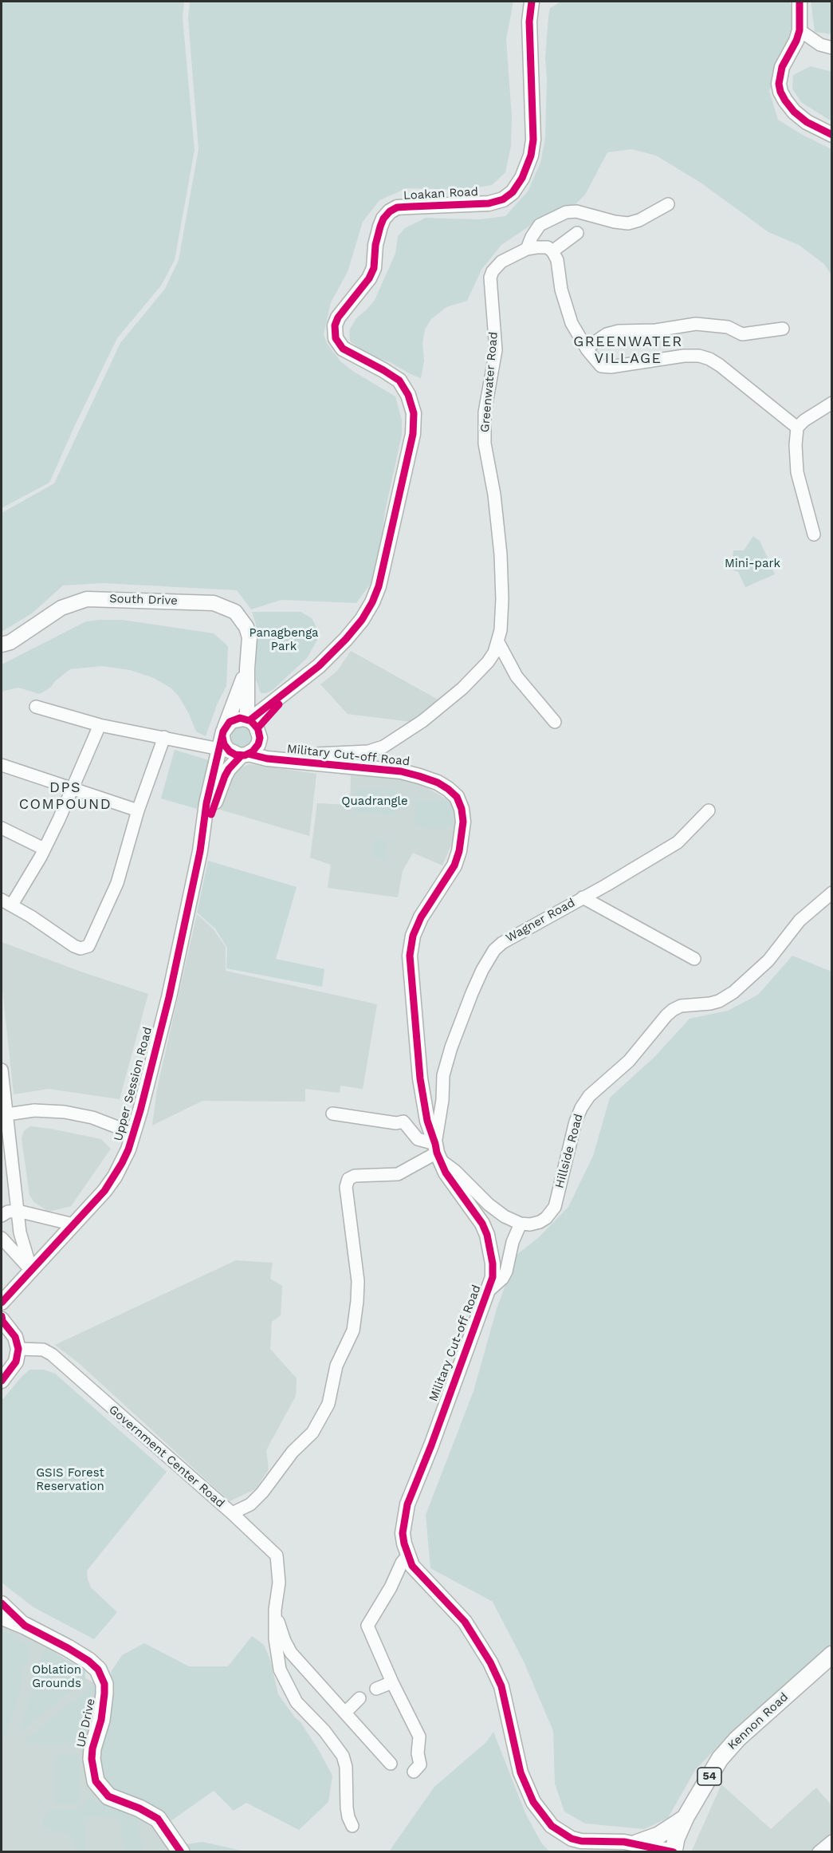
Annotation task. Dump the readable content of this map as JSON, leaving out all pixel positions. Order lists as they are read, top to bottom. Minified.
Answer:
{"streets":{"highway":["Kennon Road","UP Drive","54"],"main road":["Loakan Road","South Drive","Military Cut-off Road","Upper Session Road"],"street":["Greenwater Road","Wagner Road","Hillside Road","Government Center Road"]},"crossings":[["Loakan Road","South Drive"],["Loakan Road","Military Cut-off Road"],["Loakan Road","Upper Session Road"],["Greenwater Road","Military Cut-off Road"],["South Drive","Military Cut-off Road"],["South Drive","Upper Session Road"],["Military Cut-off Road","Wagner Road"],["Military Cut-off Road","Upper Session Road"],["Military Cut-off Road","Government Center Road"],["Military Cut-off Road","Kennon Road"],["Wagner Road","Government Center Road"]],"districts":["GREENWATER VILLAGE","DPS COMPOUND"],"parks":["Mini-park","Panagbenga Park","Quadrangle","GSIS Forest Reservation","Oblation Grounds"]}
